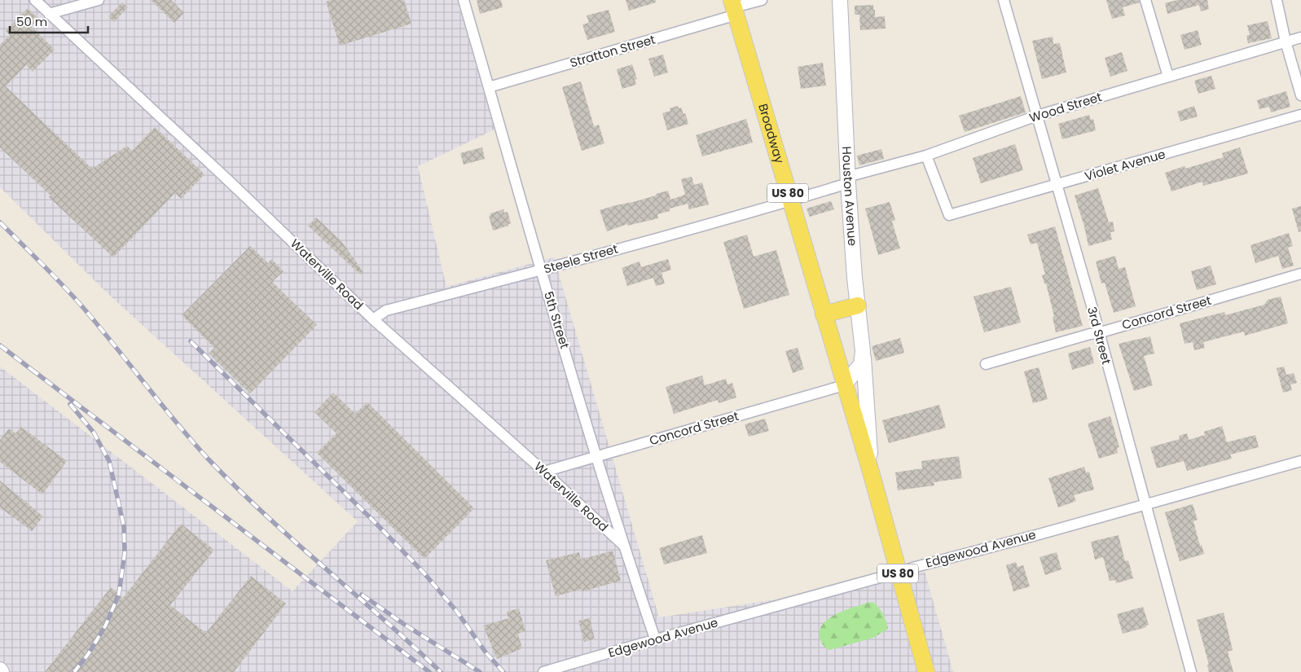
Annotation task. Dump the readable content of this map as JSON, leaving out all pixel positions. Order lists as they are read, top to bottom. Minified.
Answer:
{"streets":{"main road":["Broadway","US 80"],"street":["Stratton Street","Wood Street","Violet Avenue","Houston Avenue","Steele Street","Waterville Road","Concord Street","5th Street","3rd Street","Edgewood Avenue"]},"crossings":[["Stratton Street","Broadway"],["Stratton Street","5th Street"],["Wood Street","Broadway"],["Wood Street","Violet Avenue"],["Wood Street","Houston Avenue"],["Wood Street","Steele Street"],["Wood Street","3rd Street"],["Broadway","US 80"],["Broadway","Houston Avenue"],["Broadway","Steele Street"],["Broadway","Concord Street"],["Violet Avenue","3rd Street"],["US 80","Houston Avenue"],["US 80","Concord Street"],["US 80","Edgewood Avenue"],["Houston Avenue","Concord Street"],["Steele Street","Waterville Road"],["Steele Street","5th Street"],["Waterville Road","Concord Street"],["Waterville Road","5th Street"],["Concord Street","5th Street"],["Concord Street","3rd Street"],["5th Street","Edgewood Avenue"],["3rd Street","Edgewood Avenue"]],"scale_bar":"50 m"}
